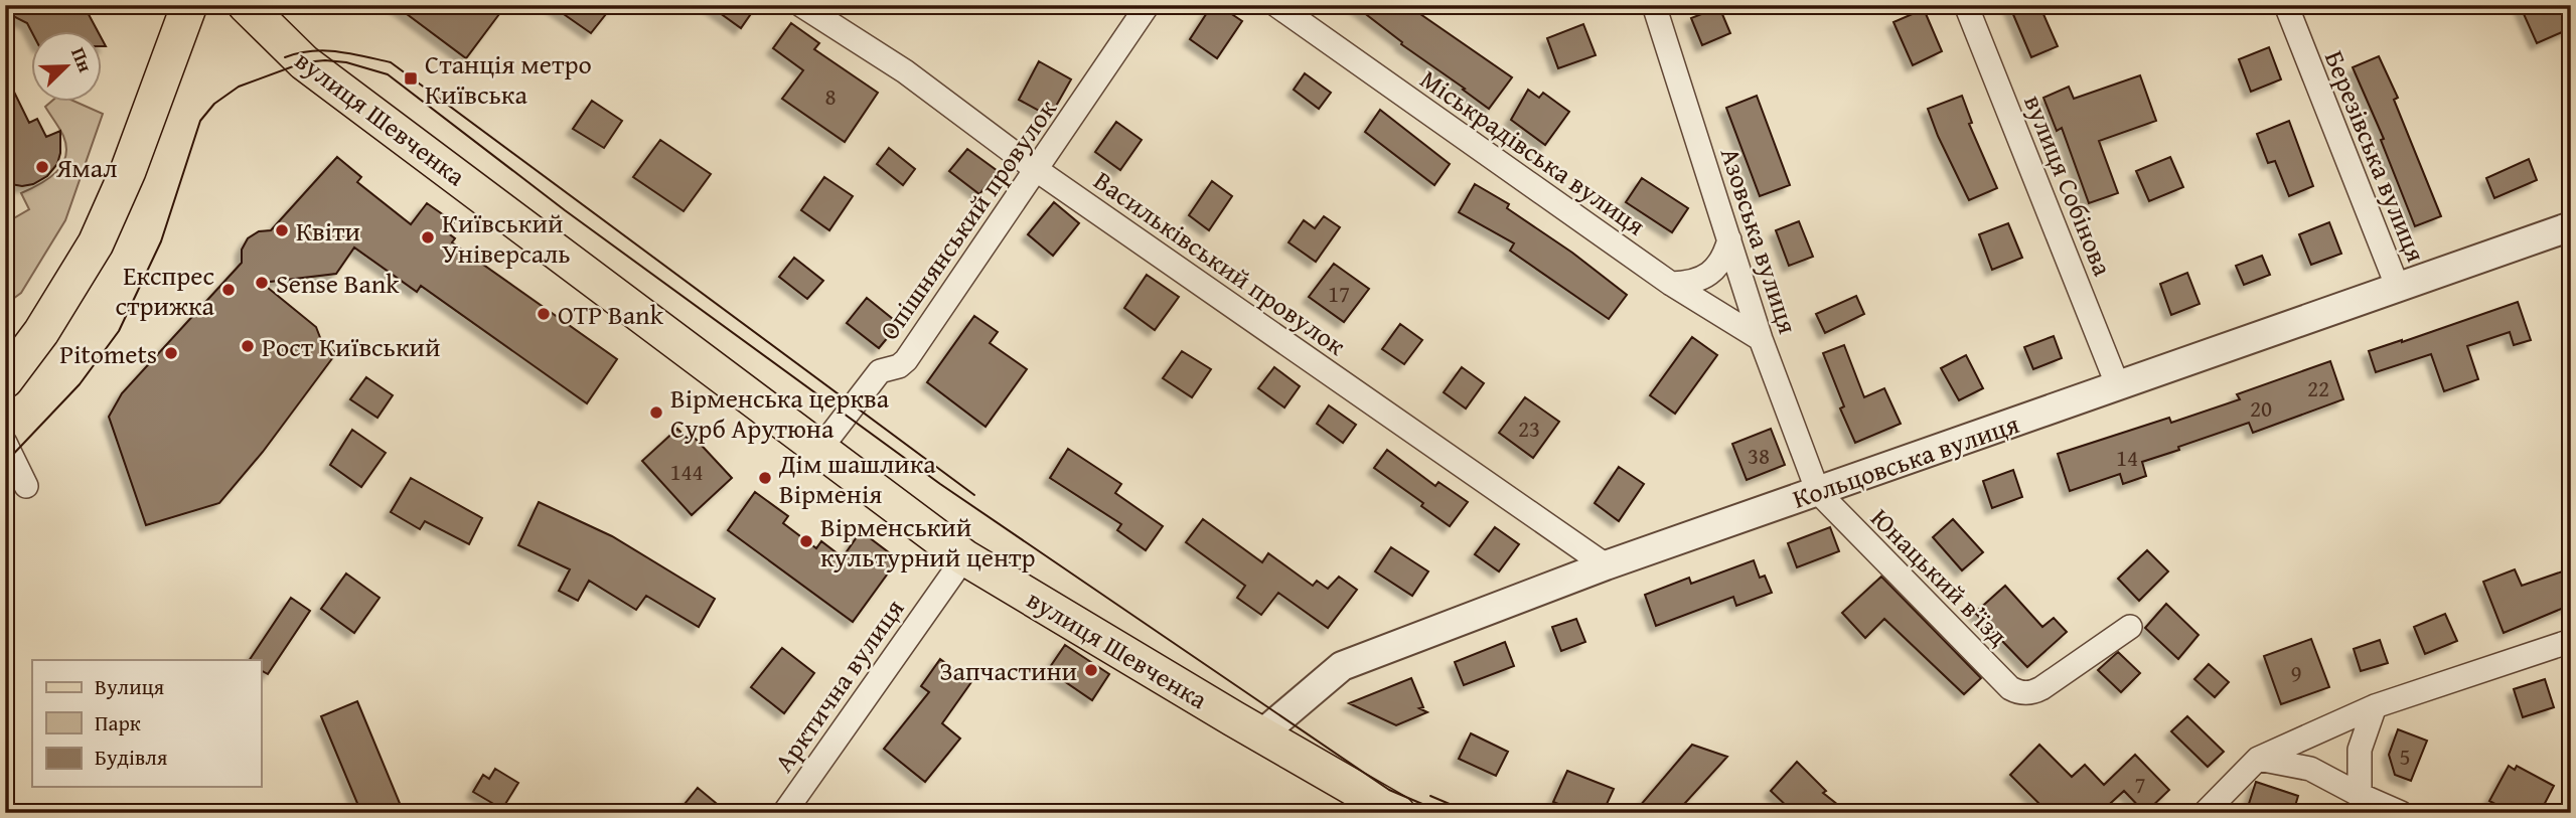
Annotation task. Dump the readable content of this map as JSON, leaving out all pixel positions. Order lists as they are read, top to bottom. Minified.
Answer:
{"streets":{"main road":["вулиця Шевченка"],"street":["Міськрадівська вулиця","Березівська вулиця","вулиця Собінова","Опішнянський провулок","Азовська вулиця","Васильківський провулок","Кольцовська вулиця","Юнацький в’їзд","Арктична вулиця"]},"crossings":[["вулиця Шевченка","Опішнянський провулок"],["вулиця Шевченка","Кольцовська вулиця"],["вулиця Шевченка","Арктична вулиця"],["Міськрадівська вулиця","Азовська вулиця"],["Березівська вулиця","Кольцовська вулиця"],["вулиця Собінова","Кольцовська вулиця"],["Опішнянський провулок","Васильківський провулок"],["Азовська вулиця","Кольцовська вулиця"],["Азовська вулиця","Юнацький в’їзд"],["Васильківський провулок","Кольцовська вулиця"],["Кольцовська вулиця","Юнацький в’їзд"]],"places":{"transit":["Станція метро Київська"],"other":["Ямал","Квіти","Київський Універсаль","Sense Bank","Експрес стрижка","OTP Bank","Рост Київський","Pitomets","Вірменська церква Сурб Арутюна","Дім шашлика Вірменія","Вірменський культурний центр","Запчастини"]},"house_numbers":["8","17","22","20","23","38","14","144","9","5","7"],"legend":["Вулиця","Парк","Будівля"],"north":"top right"}
